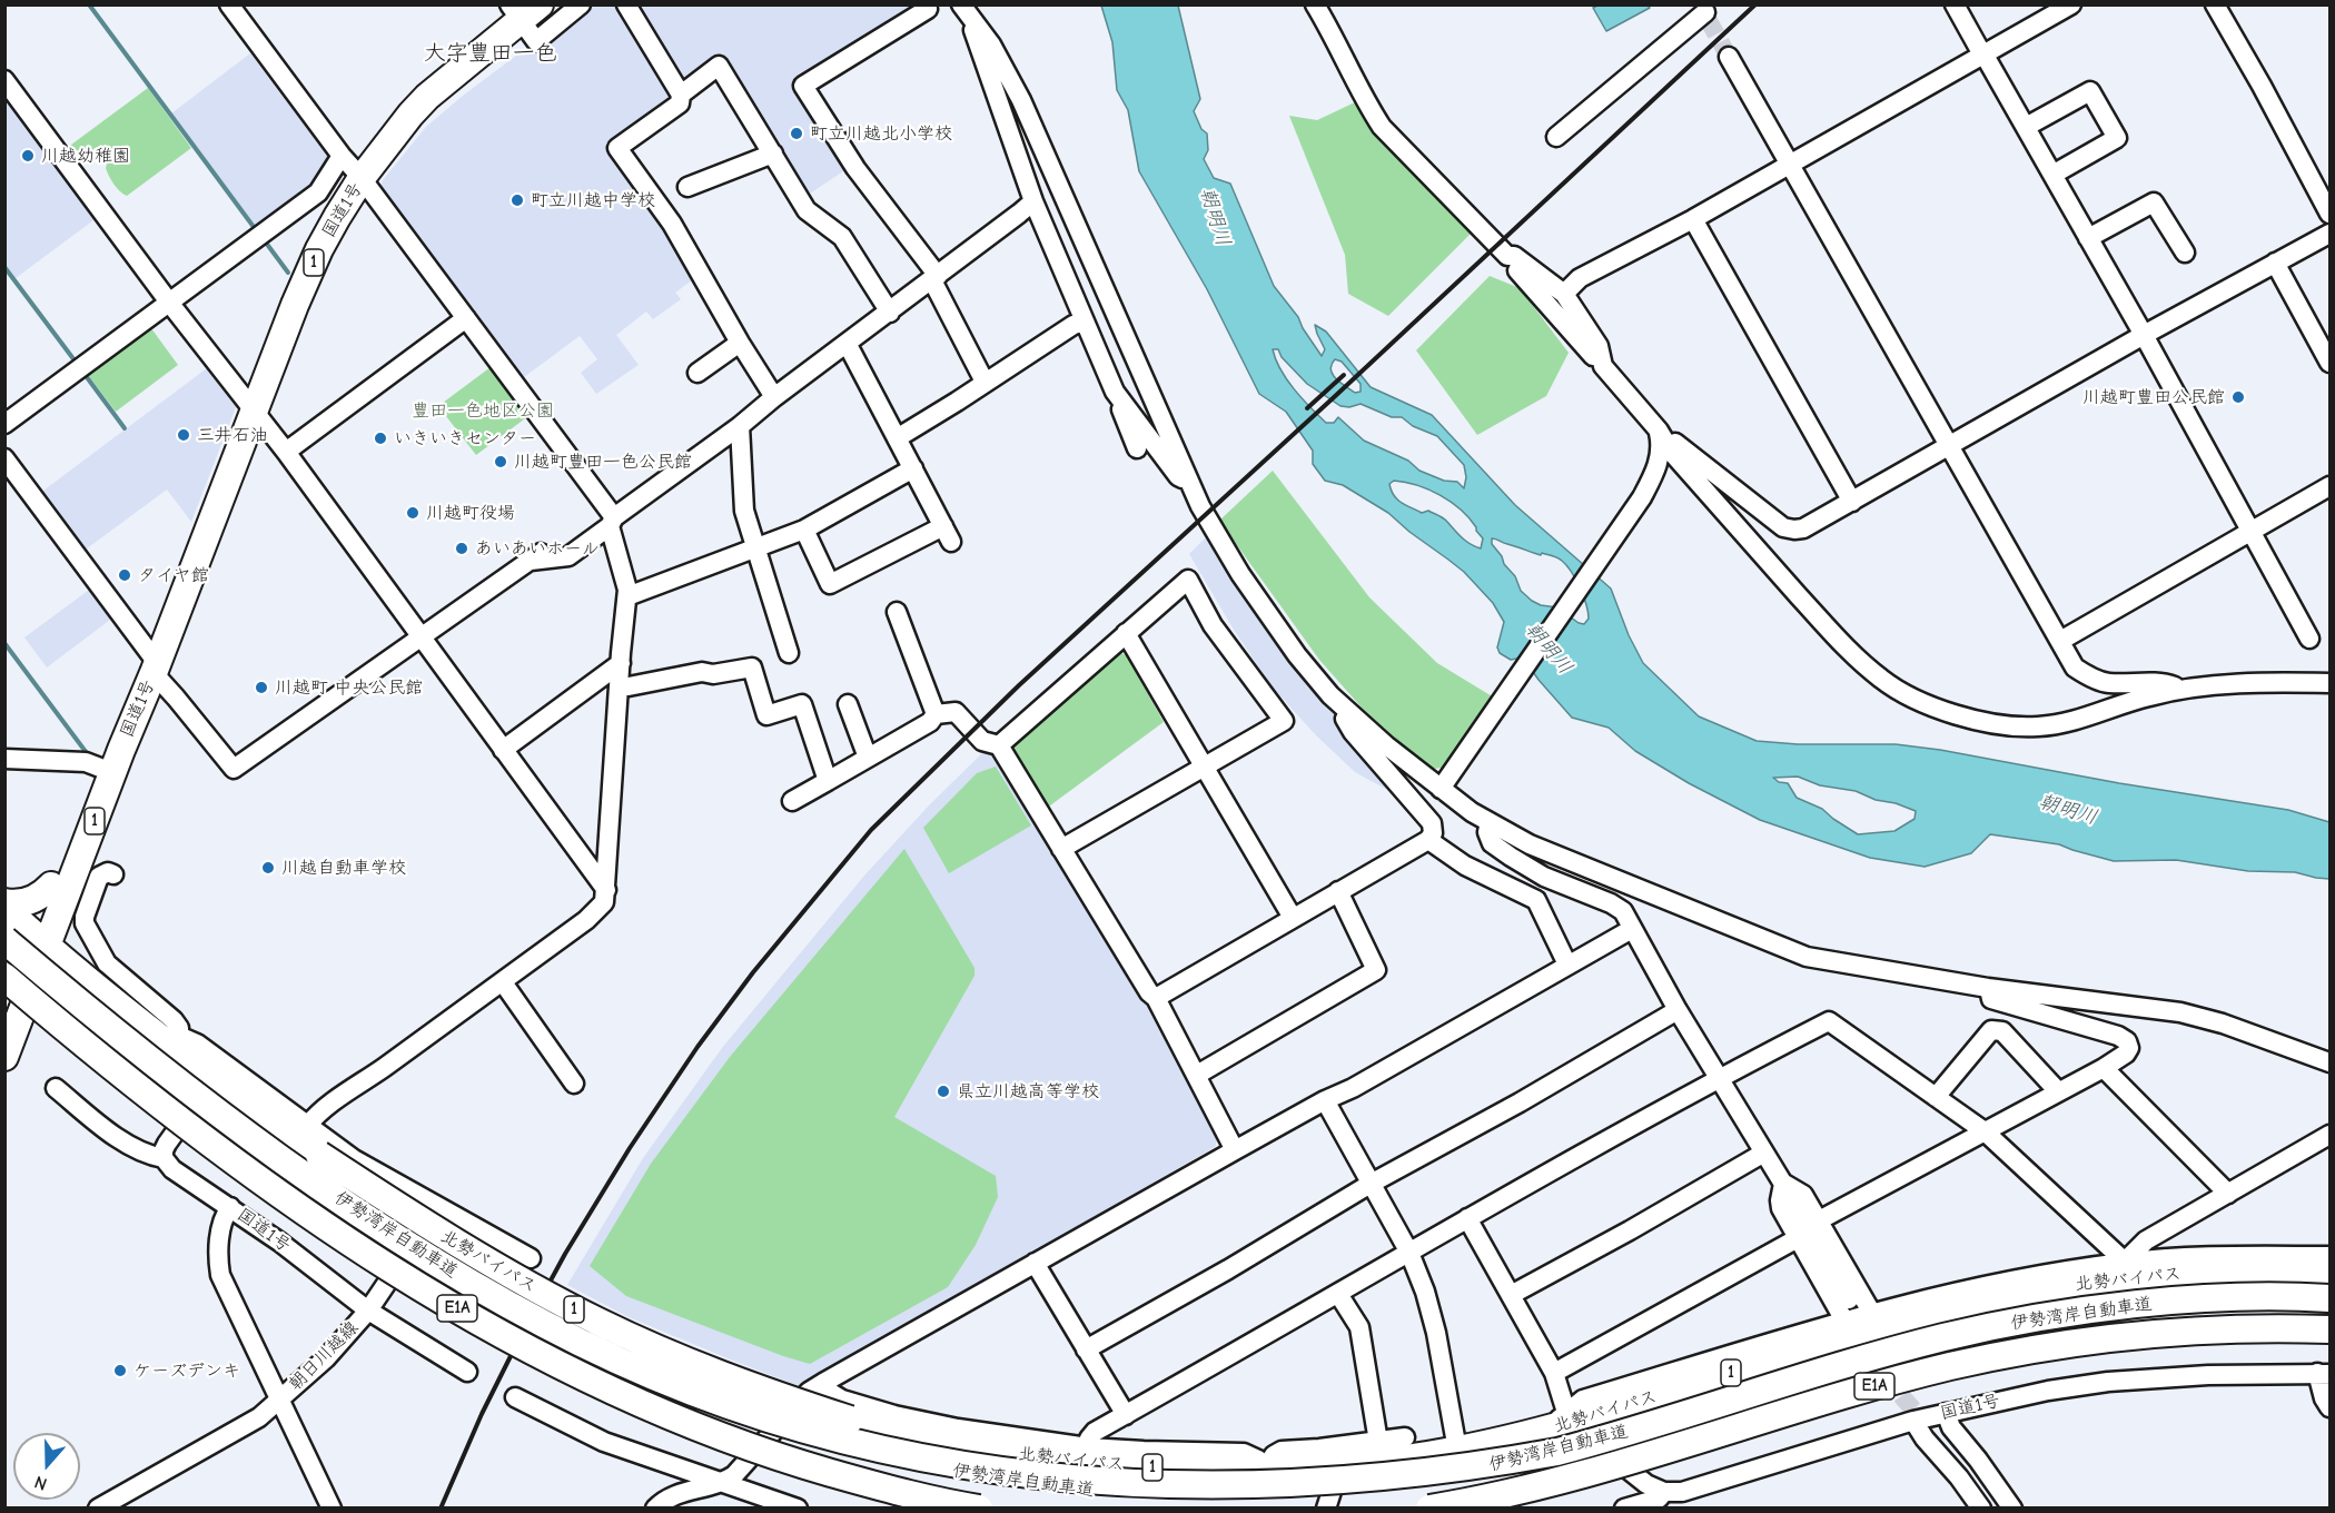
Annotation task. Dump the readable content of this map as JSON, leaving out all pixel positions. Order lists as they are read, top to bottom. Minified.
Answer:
{"streets":{"highway":["国道1号","1","伊勢湾岸自動車道","北勢バイパス","E1A"],"street":["朝日川越線"]},"crossings":[["国道1号","伊勢湾岸自動車道"],["国道1号","北勢バイパス"],["国道1号","朝日川越線"],["1","北勢バイパス"],["伊勢湾岸自動車道","北勢バイパス"]],"districts":["大字豊田一色"],"water":["朝明川"],"parks":["豊田一色地区公園"],"places":["町立川越北小学校","川越幼稚園","町立川越中学校","川越町豊田公民館","三井石油","いきいきセンター","川越町豊田一色公民館","川越町役場","あいあいホール","タイヤ館","川越町 中央公民館","川越自動車学校","県立川越高等学校","ケーズデンキ"],"north":"bottom"}
